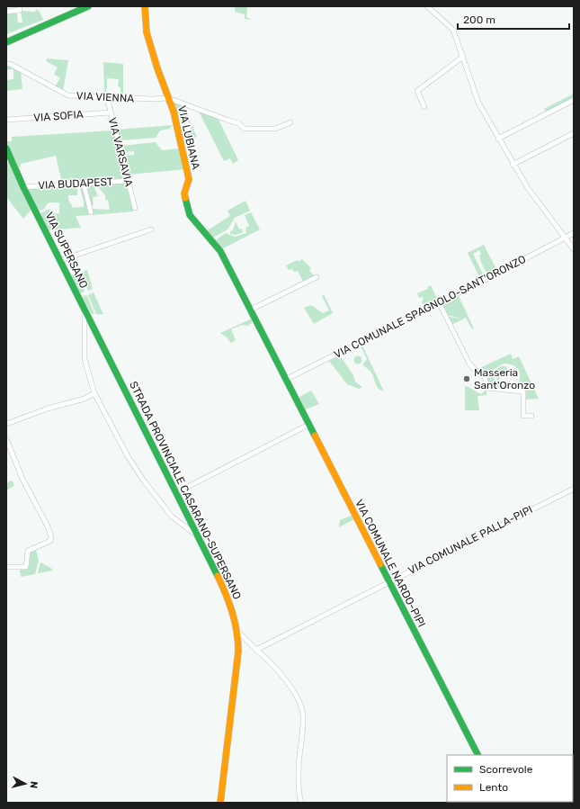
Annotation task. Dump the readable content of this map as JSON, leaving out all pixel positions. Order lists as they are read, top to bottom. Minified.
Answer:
{"streets":{"street":["VIA VIENNA","VIA SOFIA","VIA LUBIANA","VIA VARSAVIA","VIA BUDAPEST","VIA SUPERSANO","VIA COMUNALE SPAGNOLO-SANT'ORONZO","STRADA PROVINCIALE CASARANO-SUPERSANO","VIA COMUNALE PALLA-PIPI","VIA COMUNALE NARDO-PIPI"]},"crossings":[["VIA VIENNA","VIA LUBIANA"],["VIA VIENNA","VIA VARSAVIA"],["VIA SOFIA","VIA VARSAVIA"],["VIA LUBIANA","VIA COMUNALE SPAGNOLO-SANT'ORONZO"],["VIA LUBIANA","VIA COMUNALE NARDO-PIPI"],["VIA VARSAVIA","VIA BUDAPEST"],["VIA BUDAPEST","VIA SUPERSANO"],["VIA SUPERSANO","STRADA PROVINCIALE CASARANO-SUPERSANO"],["VIA COMUNALE SPAGNOLO-SANT'ORONZO","VIA COMUNALE NARDO-PIPI"],["VIA COMUNALE PALLA-PIPI","VIA COMUNALE NARDO-PIPI"]],"places":["Masseria Sant'Oronzo"],"legend":["Scorrevole","Lento"],"scale_bar":"200 m","north":"right"}
